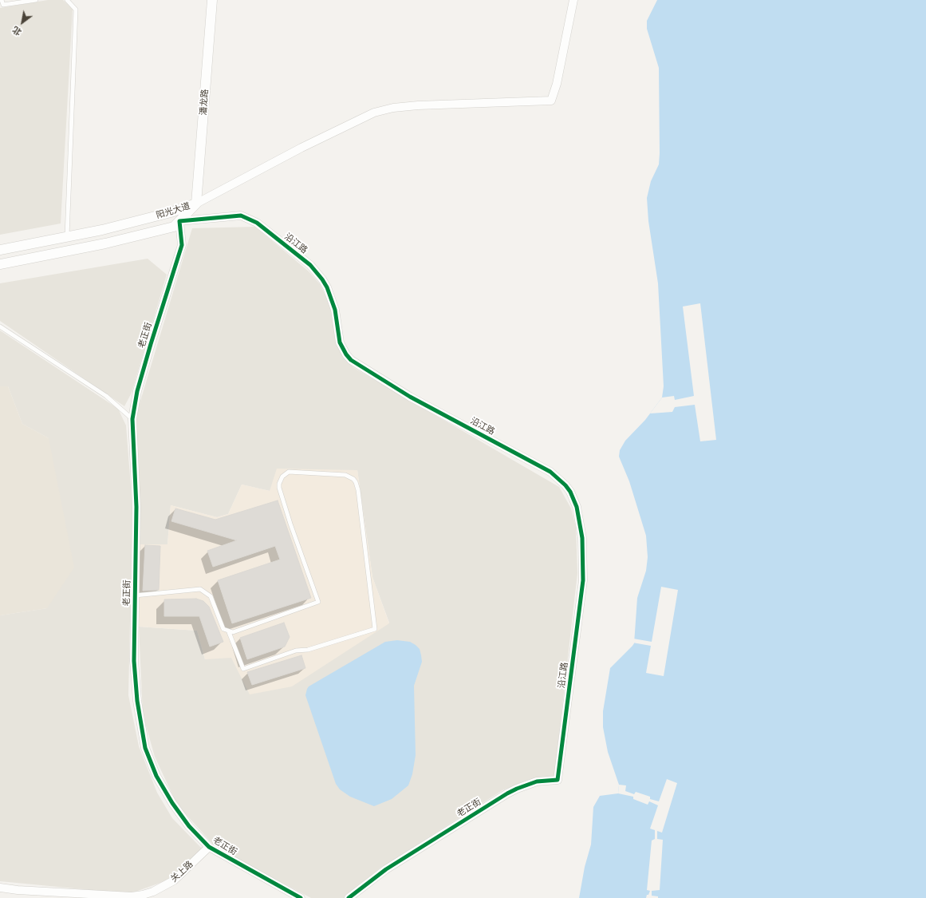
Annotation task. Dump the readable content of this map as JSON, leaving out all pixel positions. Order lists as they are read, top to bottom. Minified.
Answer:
{"streets":{"street":["潘龙路","阳光大道","沿江路","老正街","关上路"]},"crossings":[["潘龙路","阳光大道"],["阳光大道","沿江路"],["阳光大道","老正街"],["沿江路","老正街"],["老正街","关上路"]],"north":"bottom left"}
